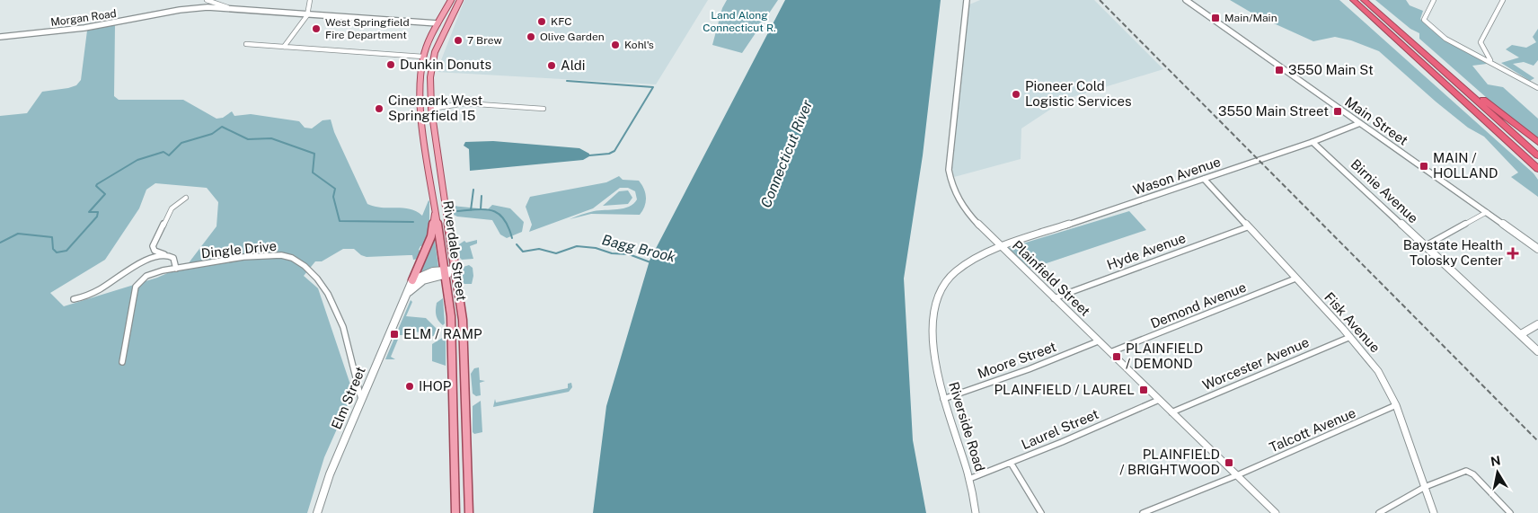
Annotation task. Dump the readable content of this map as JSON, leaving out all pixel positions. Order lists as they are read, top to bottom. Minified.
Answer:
{"streets":{"main road":["Morgan Road","Main Street","Wason Avenue","Birnie Avenue","Riverdale Street","Elm Street"],"street":["Dingle Drive","Hyde Avenue","Plainfield Street","Demond Avenue","Fisk Avenue","Moore Street","Worcester Avenue","Riverside Road","Laurel Street","Talcott Avenue"]},"crossings":[["Morgan Road","Riverdale Street"],["Main Street","Wason Avenue"],["Wason Avenue","Birnie Avenue"],["Wason Avenue","Plainfield Street"],["Wason Avenue","Fisk Avenue"],["Wason Avenue","Riverside Road"],["Dingle Drive","Elm Street"],["Riverdale Street","Elm Street"],["Hyde Avenue","Plainfield Street"],["Hyde Avenue","Fisk Avenue"],["Plainfield Street","Demond Avenue"],["Plainfield Street","Moore Street"],["Plainfield Street","Worcester Avenue"],["Plainfield Street","Riverside Road"],["Plainfield Street","Laurel Street"],["Plainfield Street","Talcott Avenue"],["Demond Avenue","Fisk Avenue"],["Fisk Avenue","Worcester Avenue"],["Fisk Avenue","Talcott Avenue"],["Moore Street","Riverside Road"],["Riverside Road","Laurel Street"]],"water":["Connecticut River","Bagg Brook"],"parks":["Land Along Connecticut R."],"places":{"transit":["Main/Main","3550 Main St","3550 Main Street","MAIN / HOLLAND","ELM / RAMP","PLAINFIELD / DEMOND","PLAINFIELD / LAUREL","PLAINFIELD / BRIGHTWOOD"],"other":["KFC","West Springfield Fire Department","Olive Garden","7 Brew","Kohl's","Dunkin Donuts","Aldi","Pioneer Cold Logistic Services","Cinemark West Springfield 15","IHOP"],"health":["Baystate Health Tolosky Center"]},"north":"top"}
